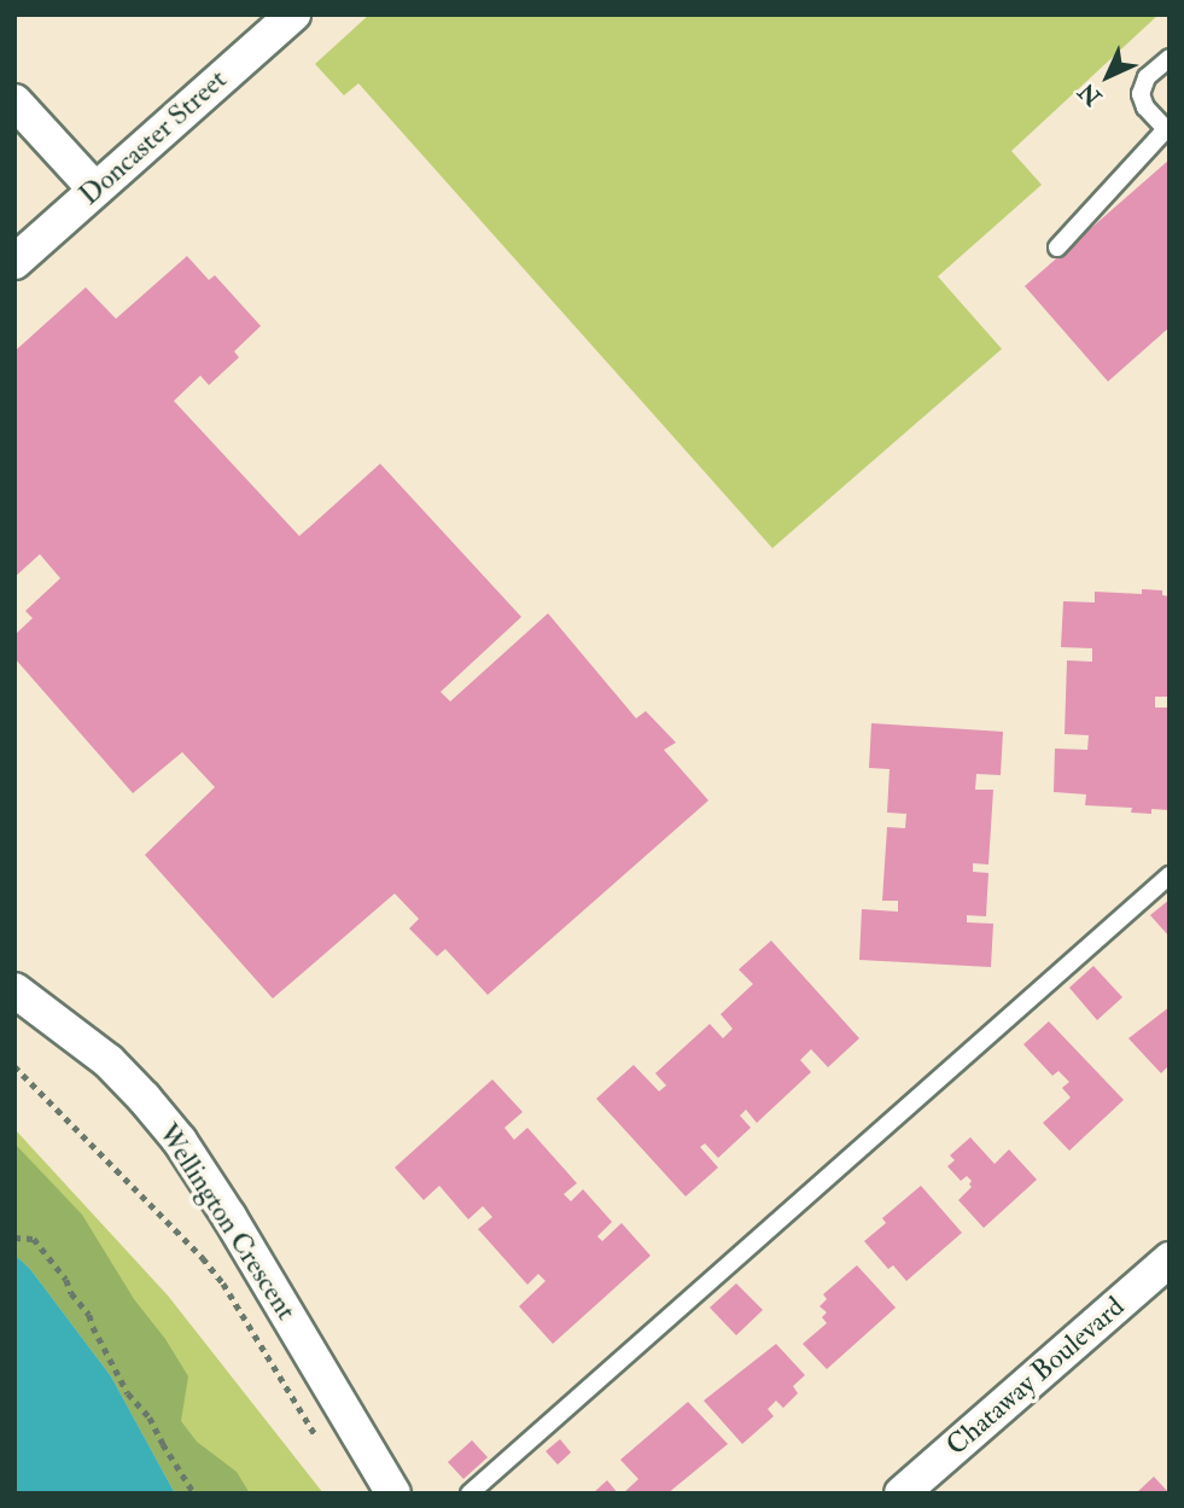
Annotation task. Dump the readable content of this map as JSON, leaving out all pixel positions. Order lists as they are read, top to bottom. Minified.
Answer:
{"streets":{"street":["Doncaster Street","Wellington Crescent","Chataway Boulevard"]},"north":"bottom left"}
